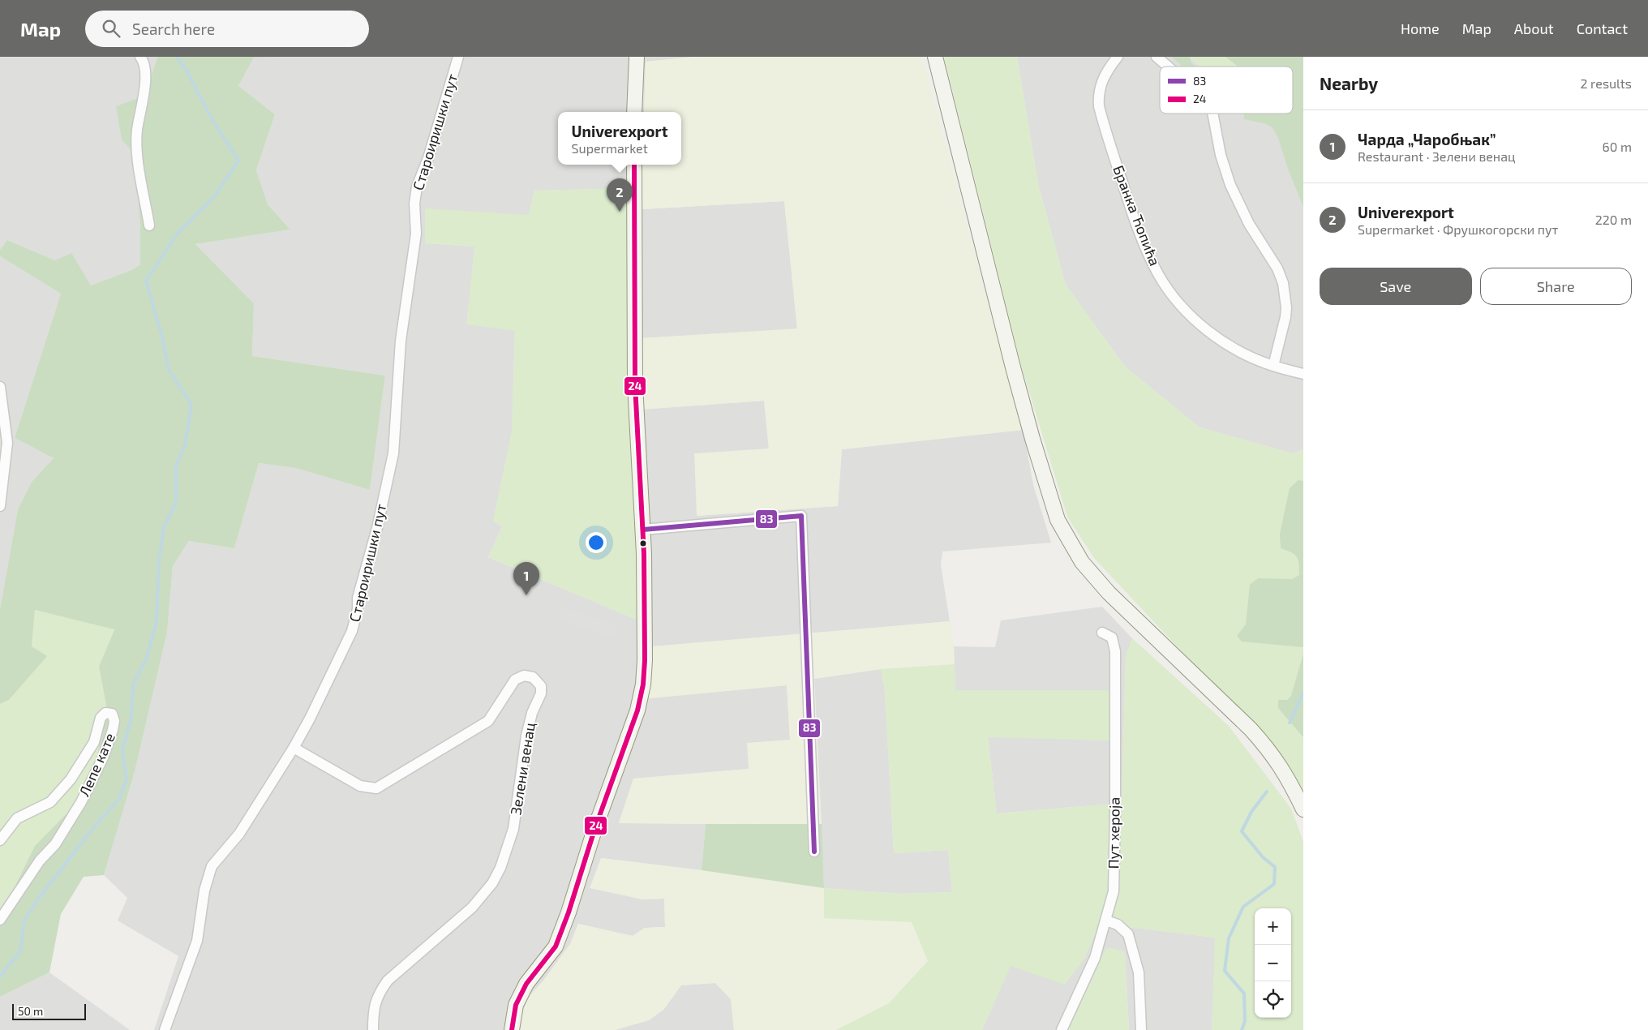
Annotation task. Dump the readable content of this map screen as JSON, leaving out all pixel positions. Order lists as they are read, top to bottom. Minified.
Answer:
{"streets":{"street":["Староиришки пут","Бранка Ћопића","Лепе кате","Зелени венац","Пут хероја"]},"crossings":[["Староиришки пут","Зелени венац"]],"lines":["transit line 24","transit line 83"],"legend":["83","24"],"scale_bar":"50 m","page":{"header":"Map","search":"Search here","nav":["Home","Map","About","Contact"],"heading":["Nearby","2 results"],"list":[{"mark":"1","name":"Чарда „Чаробњак”","note":"Restaurant · Зелени венац","value":"60 m"},{"mark":"2","name":"Univerexport","note":"Supermarket · Фрушкогорски пут","value":"220 m"}],"popup":["Univerexport","Supermarket"],"pins":["2","1"],"buttons":["Save","Share"],"map_buttons":["+","−"],"scale":"50 m"}}
